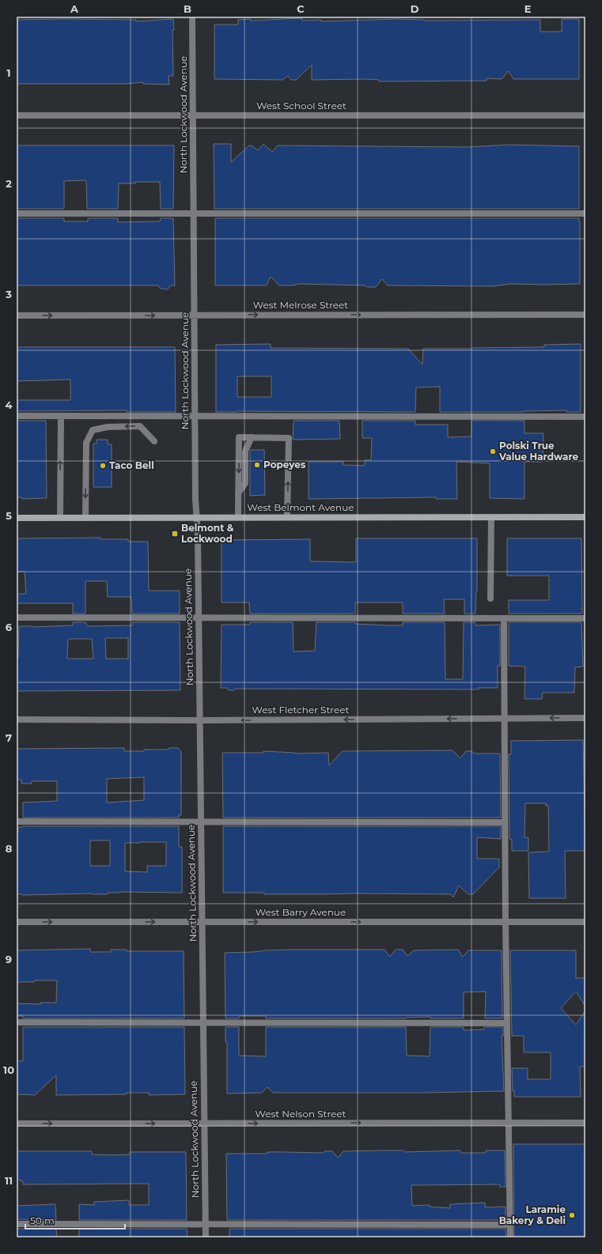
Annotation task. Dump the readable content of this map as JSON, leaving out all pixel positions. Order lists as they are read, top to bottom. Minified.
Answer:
{"streets":{"main road":["West Belmont Avenue"],"street":["West School Street","North Lockwood Avenue","West Melrose Street","West Fletcher Street","West Barry Avenue","West Nelson Street"]},"crossings":[["West School Street","North Lockwood Avenue"],["North Lockwood Avenue","West Melrose Street"],["North Lockwood Avenue","West Belmont Avenue"],["North Lockwood Avenue","West Fletcher Street"],["North Lockwood Avenue","West Barry Avenue"],["North Lockwood Avenue","West Nelson Street"]],"one_way":["West Melrose Street","West Fletcher Street","West Barry Avenue","West Nelson Street"],"places":{"other":["Polski True Value Hardware","Popeyes","Taco Bell","Laramie Bakery & Deli"],"transit":["Belmont & Lockwood"]},"scale_bar":"50 m","grid":{"columns":["A","B","C","D","E"],"rows":["1","2","3","4","5","6","7","8","9","10","11"]}}
